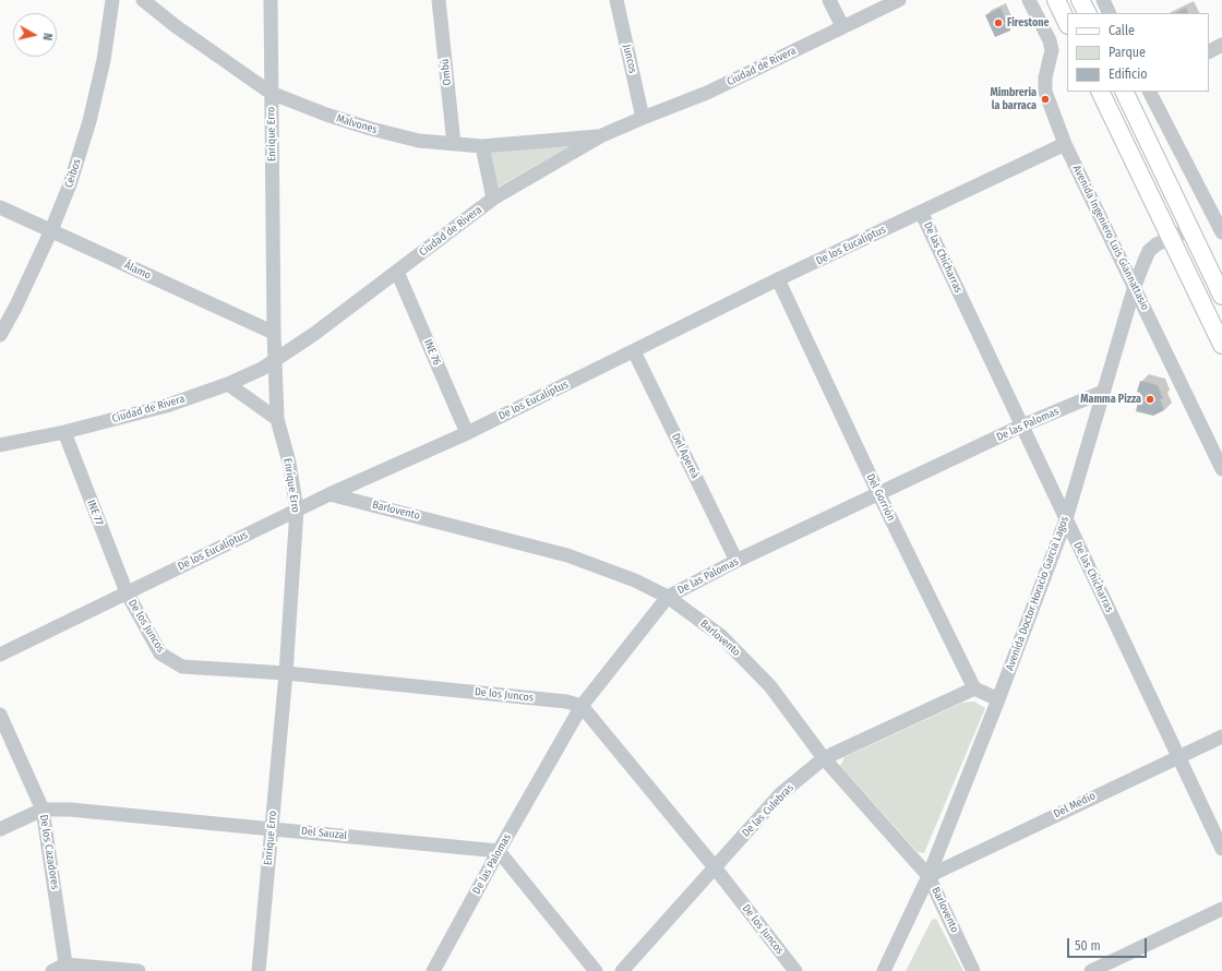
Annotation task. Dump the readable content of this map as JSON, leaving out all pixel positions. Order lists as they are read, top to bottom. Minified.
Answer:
{"streets":{"street":["Juncos","Ciudad de Rivera","Ombú","Malvones","Enrique Erro","Ceibos","Avenida Ingeniero Luis Giannattasio","De los Eucaliptus","De las Chicharras","Álamo","INE 76","De las Palomas","Del Apereá","Del Gorrión","Barlovento","INE 77","Avenida Doctor Horacio García Lagos","De los Juncos","Del Medio","De las Culebras","Del Sauzal","De los Cazadores"]},"crossings":[["Juncos","Ciudad de Rivera"],["Ciudad de Rivera","Malvones"],["Ciudad de Rivera","Enrique Erro"],["Ciudad de Rivera","INE 76"],["Ciudad de Rivera","INE 77"],["Ombú","Malvones"],["Malvones","Enrique Erro"],["Enrique Erro","De los Eucaliptus"],["Enrique Erro","Álamo"],["Enrique Erro","De los Juncos"],["Enrique Erro","Del Sauzal"],["Ceibos","Álamo"],["Avenida Ingeniero Luis Giannattasio","De los Eucaliptus"],["Avenida Ingeniero Luis Giannattasio","Avenida Doctor Horacio García Lagos"],["De los Eucaliptus","De las Chicharras"],["De los Eucaliptus","INE 76"],["De los Eucaliptus","Del Apereá"],["De los Eucaliptus","Del Gorrión"],["De los Eucaliptus","Barlovento"],["De los Eucaliptus","INE 77"],["De los Eucaliptus","De los Juncos"],["De las Chicharras","De las Palomas"],["De las Chicharras","Avenida Doctor Horacio García Lagos"],["De las Chicharras","Del Medio"],["De las Palomas","Del Apereá"],["De las Palomas","Del Gorrión"],["De las Palomas","Barlovento"],["De las Palomas","Avenida Doctor Horacio García Lagos"],["De las Palomas","De los Juncos"],["De las Palomas","Del Sauzal"],["Del Gorrión","De las Culebras"],["Barlovento","Avenida Doctor Horacio García Lagos"],["Barlovento","Del Medio"],["Barlovento","De las Culebras"],["INE 77","De los Juncos"],["Avenida Doctor Horacio García Lagos","Del Medio"],["De los Juncos","De las Culebras"],["Del Sauzal","De los Cazadores"]],"places":["Firestone","Mimbreria la barraca","Mamma Pizza"],"legend":["Calle","Parque","Edificio"],"scale_bar":"50 m","north":"right"}
